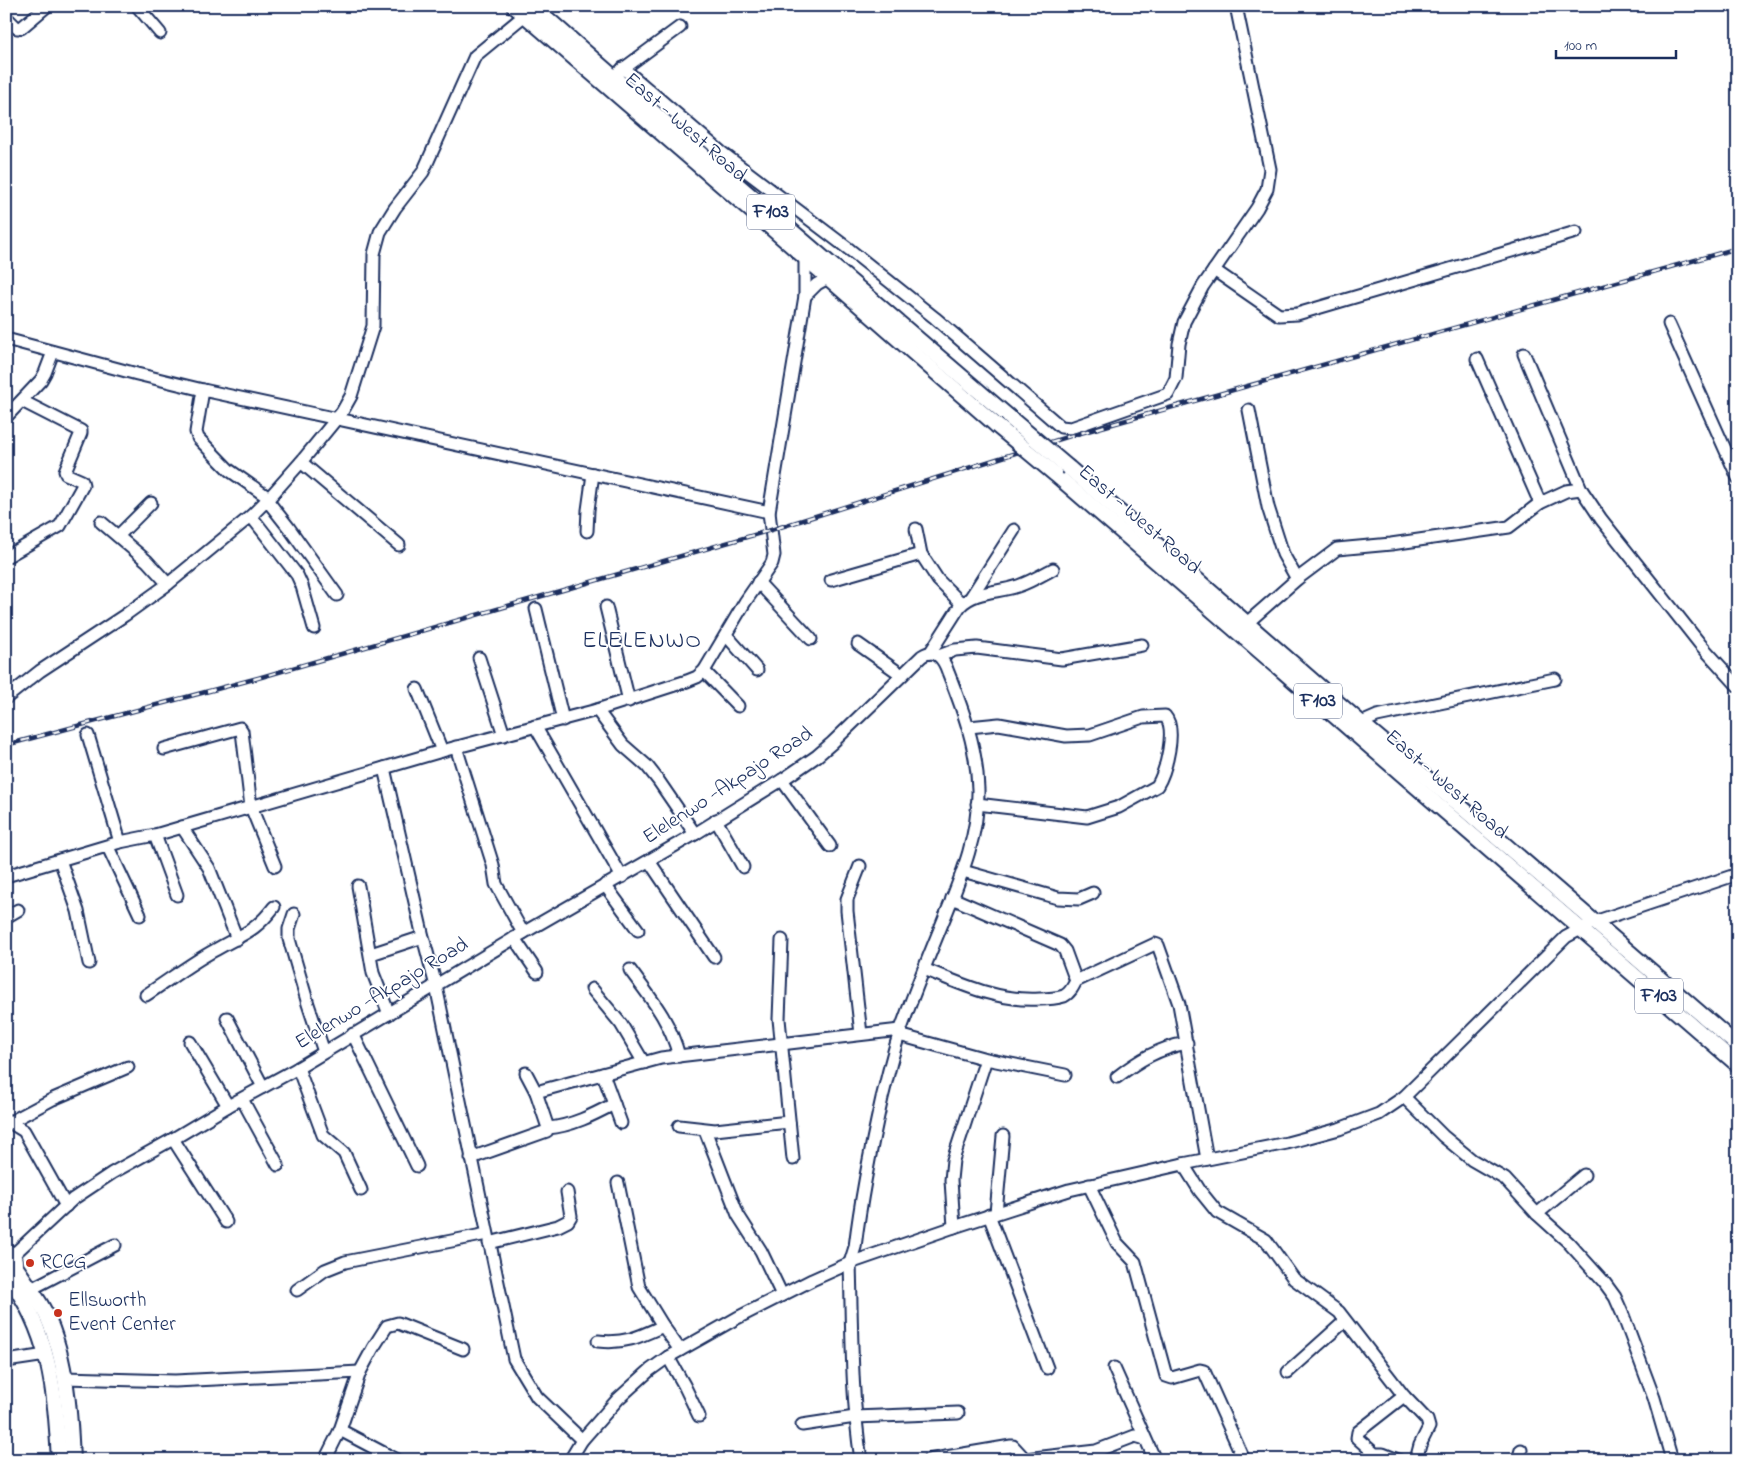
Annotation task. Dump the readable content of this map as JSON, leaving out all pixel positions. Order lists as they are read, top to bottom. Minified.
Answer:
{"streets":{"main road":["East - West Road","F103"],"street":["Elelenwo -Akpajo Road"]},"districts":["ELELENWO"],"places":["RCCG","Ellsworth Event Center"],"scale_bar":"100 m"}
